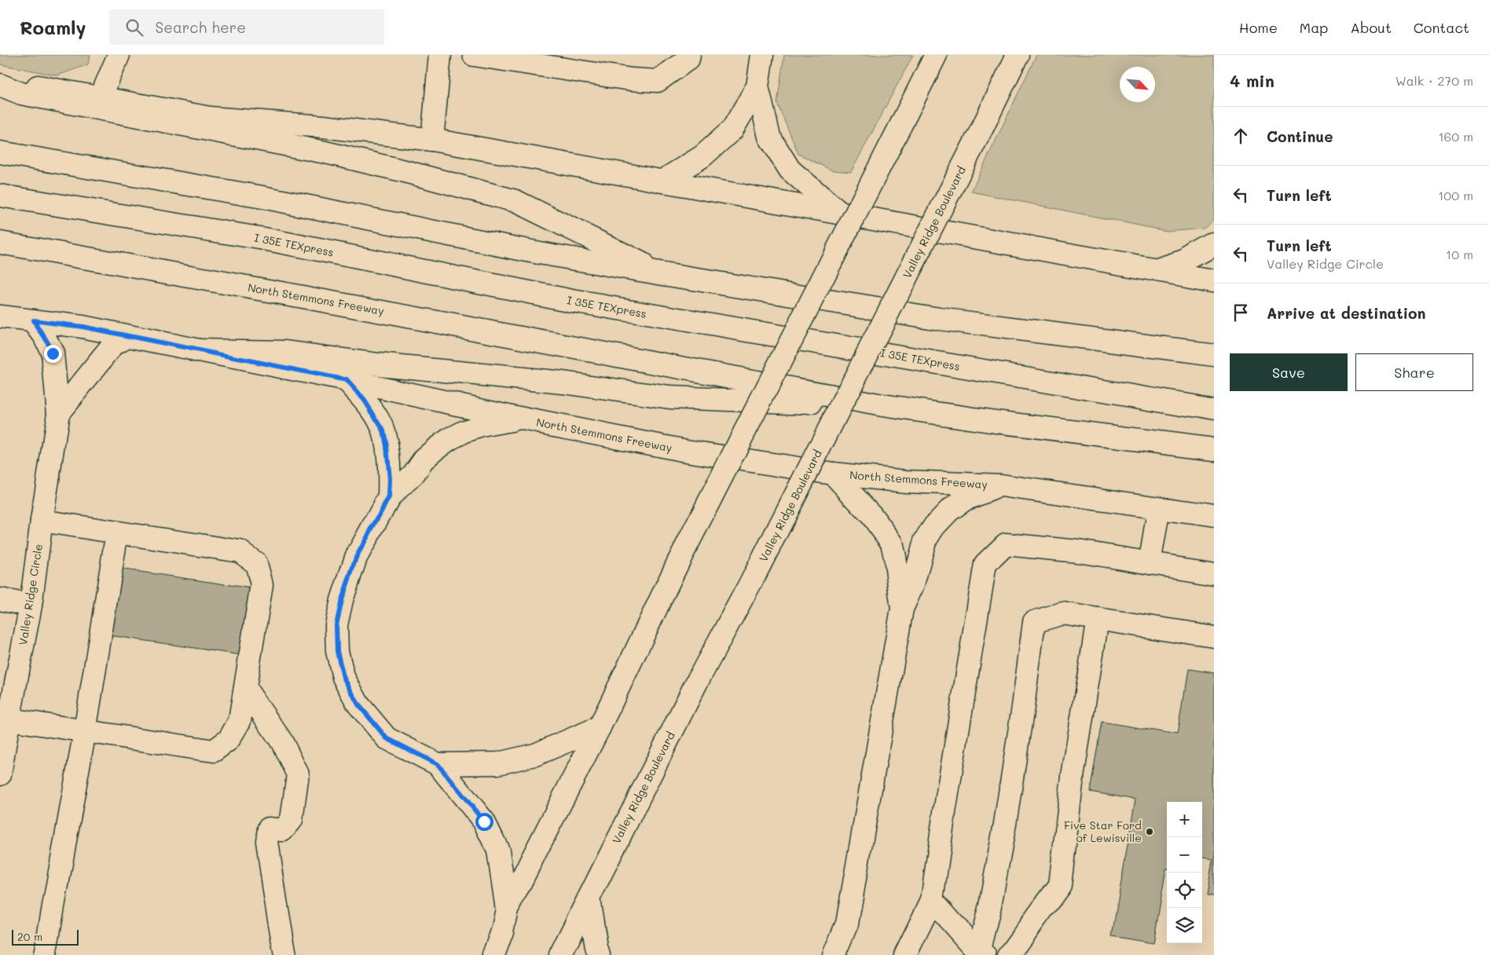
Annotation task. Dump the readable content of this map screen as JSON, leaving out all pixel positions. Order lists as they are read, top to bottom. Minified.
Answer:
{"streets":{"main road":["Valley Ridge Boulevard","I 35E TEXpress","North Stemmons Freeway","Valley Ridge Circle"]},"crossings":[["North Stemmons Freeway","Valley Ridge Circle"]],"places":["Five Star Ford of Lewisville"],"scale_bar":"20 m","north":"bottom right","page":{"header":"Roamly","search":"Search here","nav":["Home","Map","About","Contact"],"heading":["4 min","Walk · 270 m"],"list":[["Continue","160 m"],["Turn left","100 m"],["Turn left","Valley Ridge Circle","10 m"],"Arrive at destination"],"buttons":["Save","Share"],"map_buttons":["+","−"],"scale":"20 m"}}
